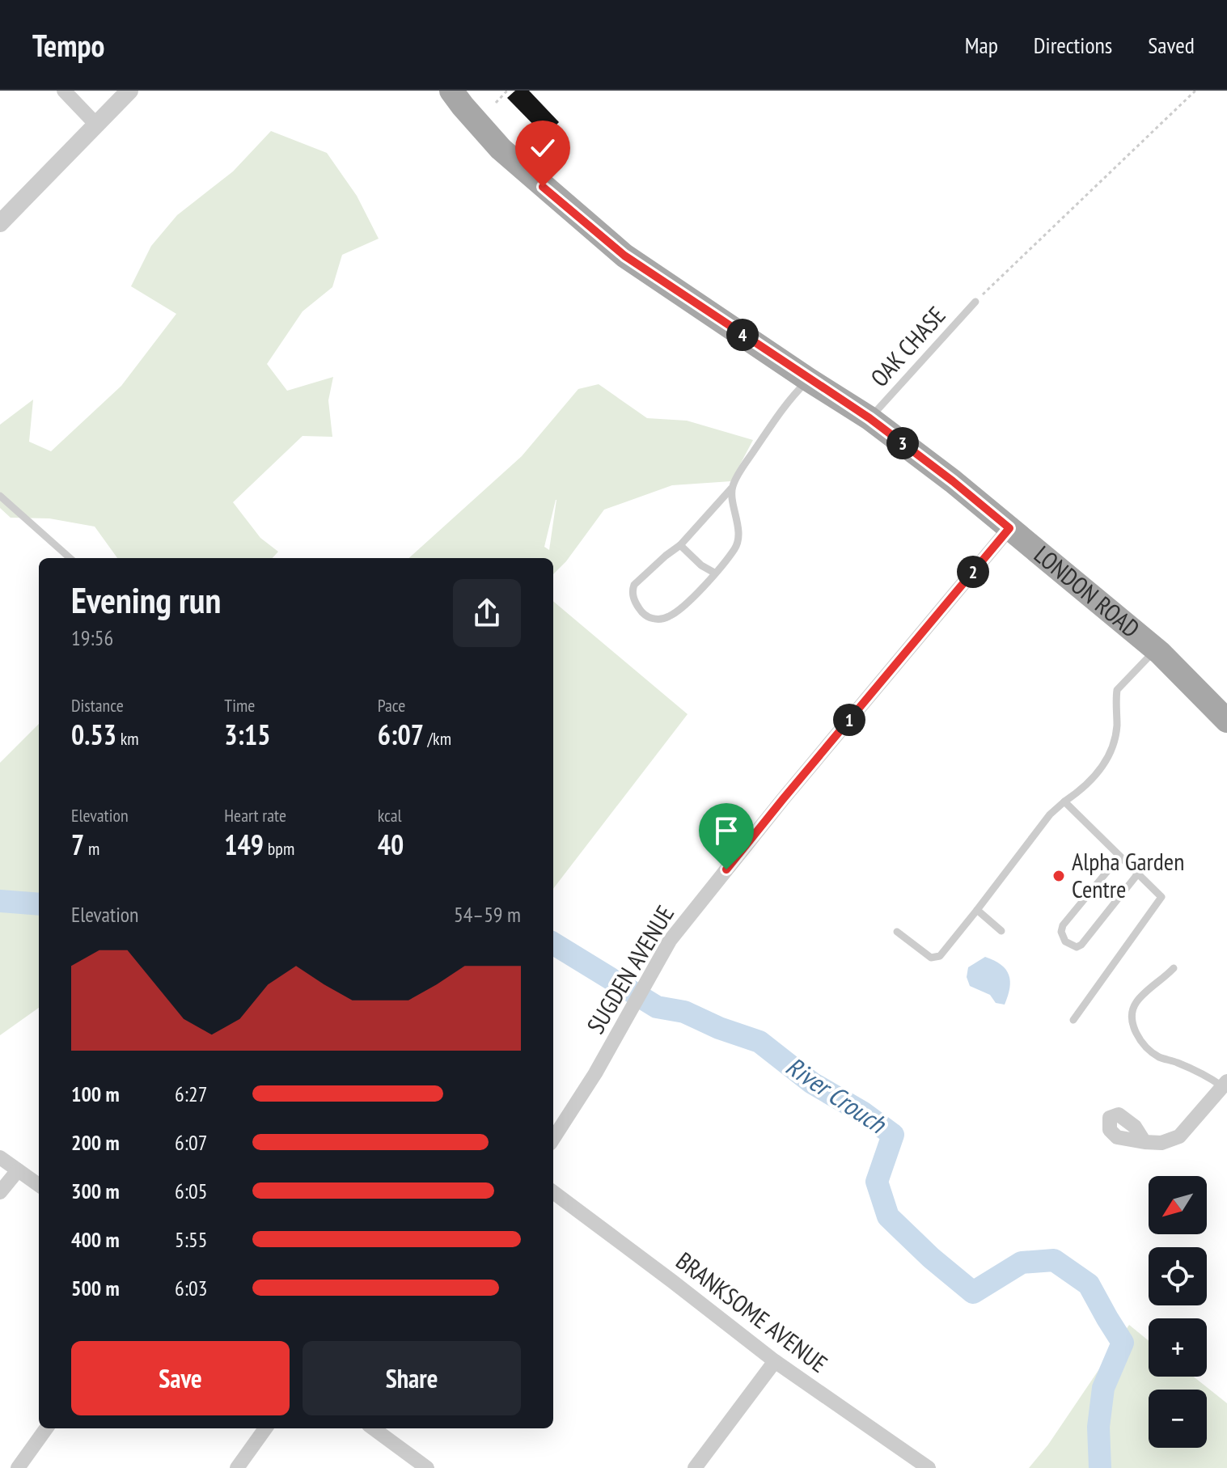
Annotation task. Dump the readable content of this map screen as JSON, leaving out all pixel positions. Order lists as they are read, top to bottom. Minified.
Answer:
{"streets":{"main road":["LONDON ROAD"],"street":["SUGDEN AVENUE","BRANKSOME AVENUE"],"lane":["OAK CHASE"]},"crossings":[["OAK CHASE","LONDON ROAD"],["LONDON ROAD","SUGDEN AVENUE"]],"water":["River Crouch"],"places":["Alpha Garden Centre"],"north":"bottom left","page":{"header":"Tempo","nav":["Map","Directions","Saved"],"pins":["4","3","2","1"],"heading":["Evening run","19:56"],"stats":[["Distance","0.53 km"],["Time","3:15"],["Pace","6:07 /km"],["Elevation","7 m"],["Heart rate","149 bpm"],["kcal","40"]],"chart":["Elevation","54–59 m"],"list":[{"name":"100 m","note":"6:27"},{"name":"200 m","note":"6:07"},{"name":"300 m","note":"6:05"},{"name":"400 m","note":"5:55"},{"name":"500 m","note":"6:03"}],"map_buttons":["+","−"],"buttons":["Save","Share"]}}
